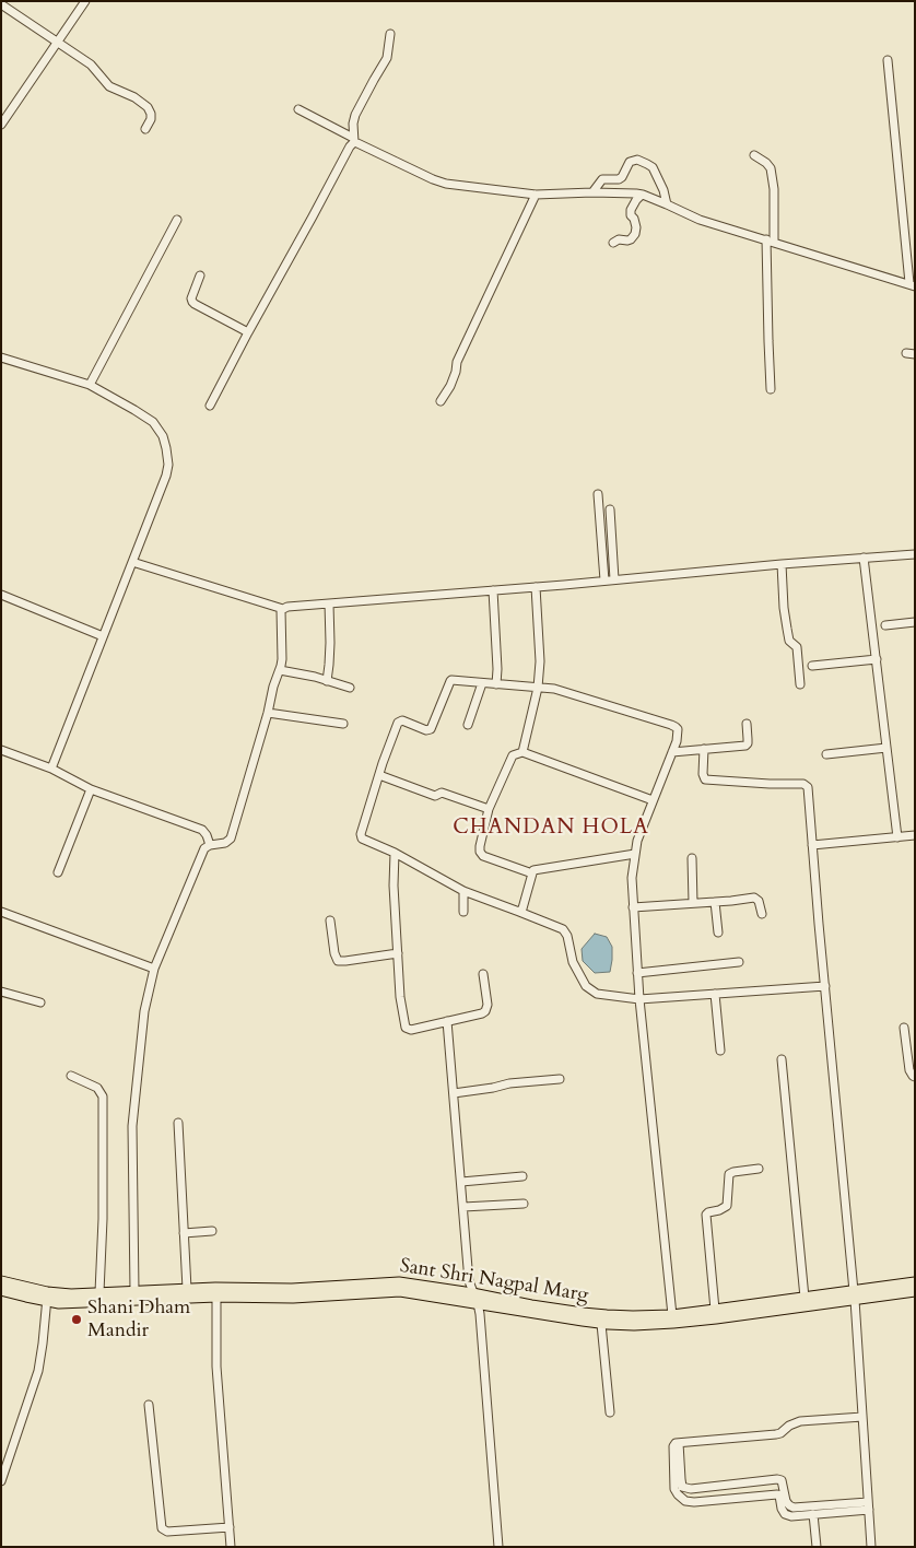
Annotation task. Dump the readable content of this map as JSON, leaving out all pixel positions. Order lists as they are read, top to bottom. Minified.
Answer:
{"streets":{"main road":["Sant Shri Nagpal Marg"]},"districts":["CHANDAN HOLA"],"places":["Shani Dham Mandir"]}
